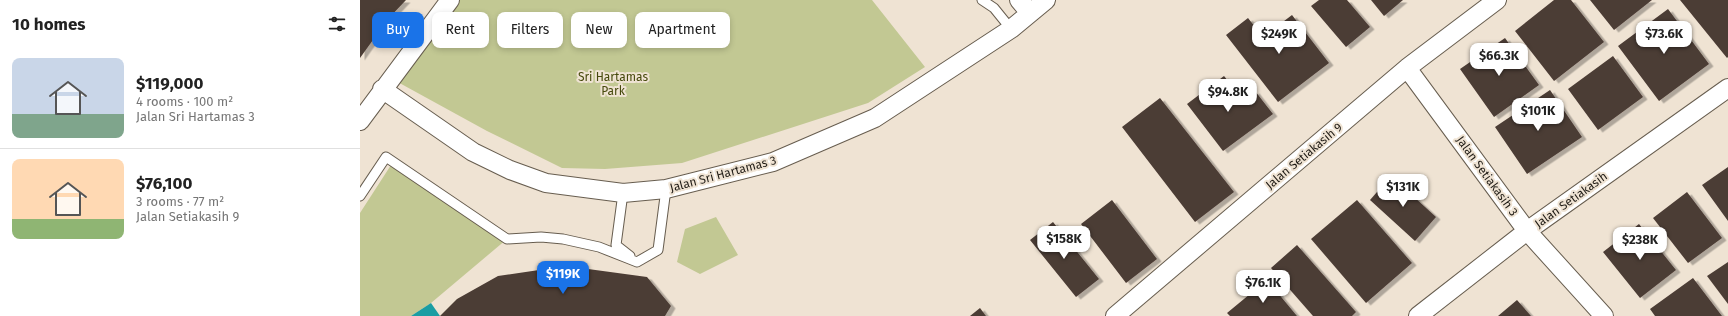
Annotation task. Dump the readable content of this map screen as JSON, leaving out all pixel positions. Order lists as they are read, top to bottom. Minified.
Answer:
{"streets":{"street":["Jalan Setiakasih 9","Jalan Sri Hartamas 3","Jalan Setiakasih 3","Jalan Setiakasih"]},"crossings":[["Jalan Setiakasih 9","Jalan Setiakasih 3"],["Jalan Setiakasih 3","Jalan Setiakasih"]],"parks":["Sri Hartamas Park"],"page":{"heading":"10 homes","chip":["Buy","Rent","Filters","New","Apartment"],"price":["$249K","$73.6K","$66.3K","$94.8K","$101K","$131K","$158K","$238K","$119K","$76.1K"],"list":[{"name":"$119,000","note":"4 rooms · 100 m² · Jalan Sri Hartamas 3"},{"name":"$76,100","note":"3 rooms · 77 m² · Jalan Setiakasih 9"}]}}
